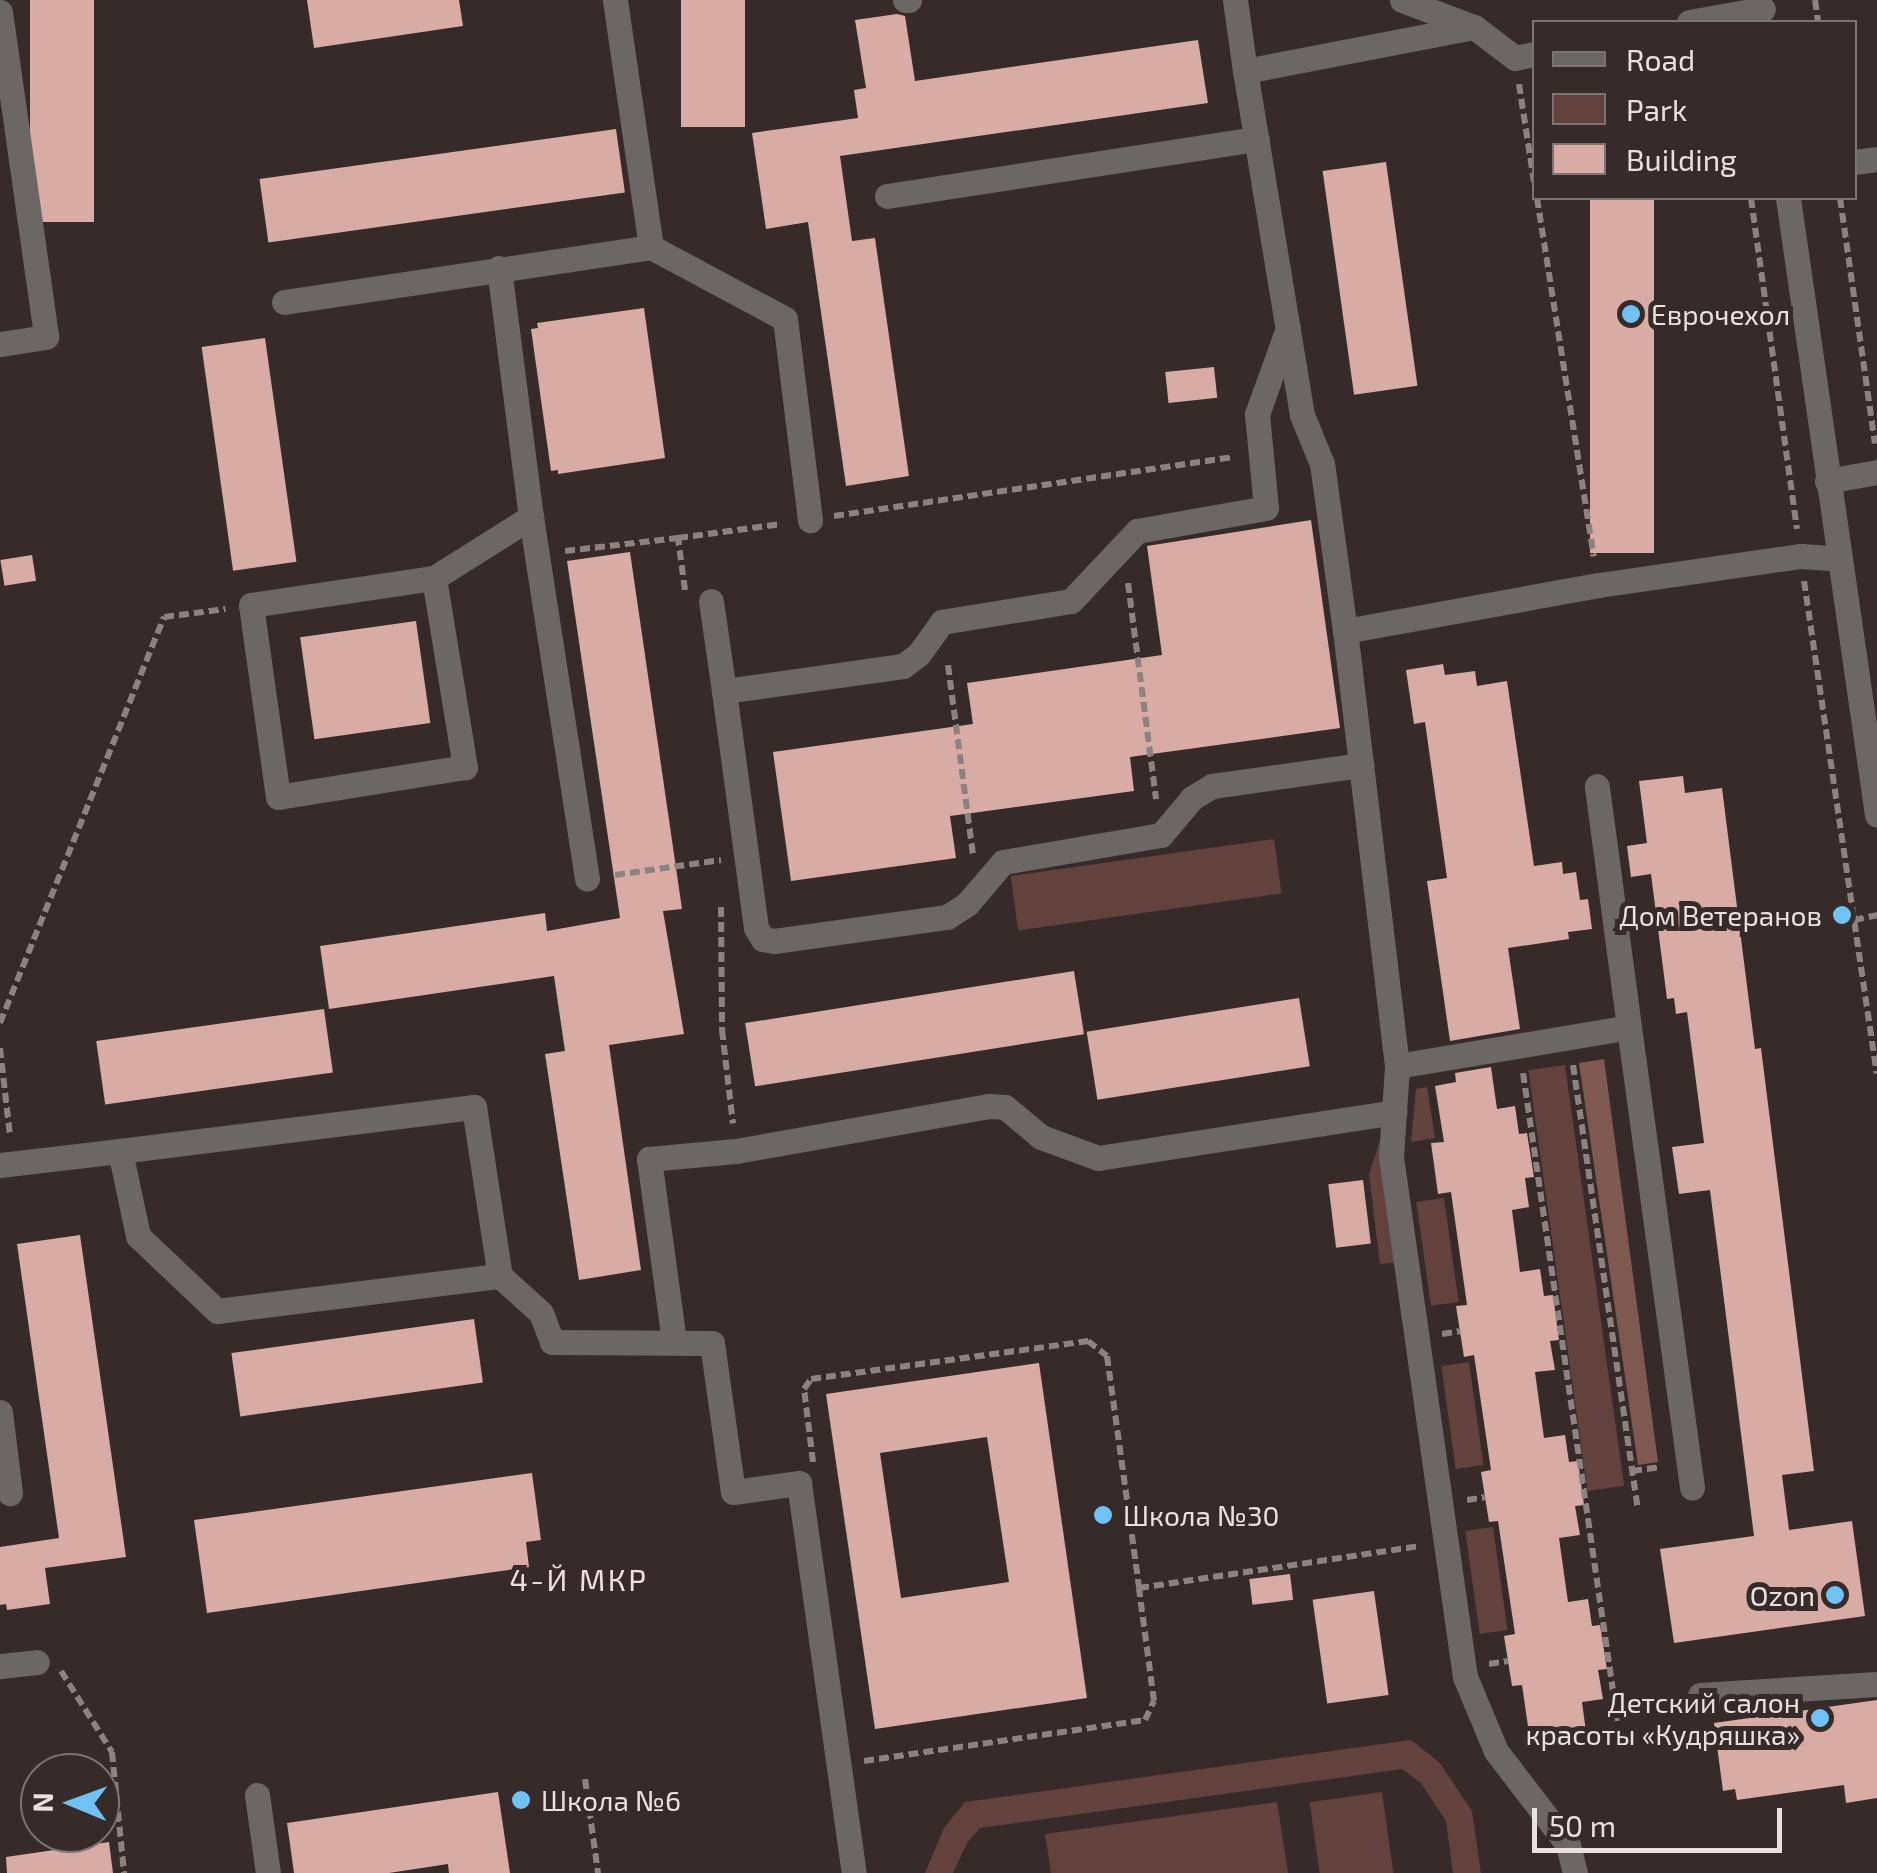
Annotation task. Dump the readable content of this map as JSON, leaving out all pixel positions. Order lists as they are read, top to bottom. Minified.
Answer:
{"districts":["4-Й МКР"],"places":["Еврочехол","Дом Ветеранов","Школа №30","Ozon","Детский салон красоты «Кудряшка»","Школа №6"],"legend":["Road","Park","Building"],"scale_bar":"50 m","north":"left"}
